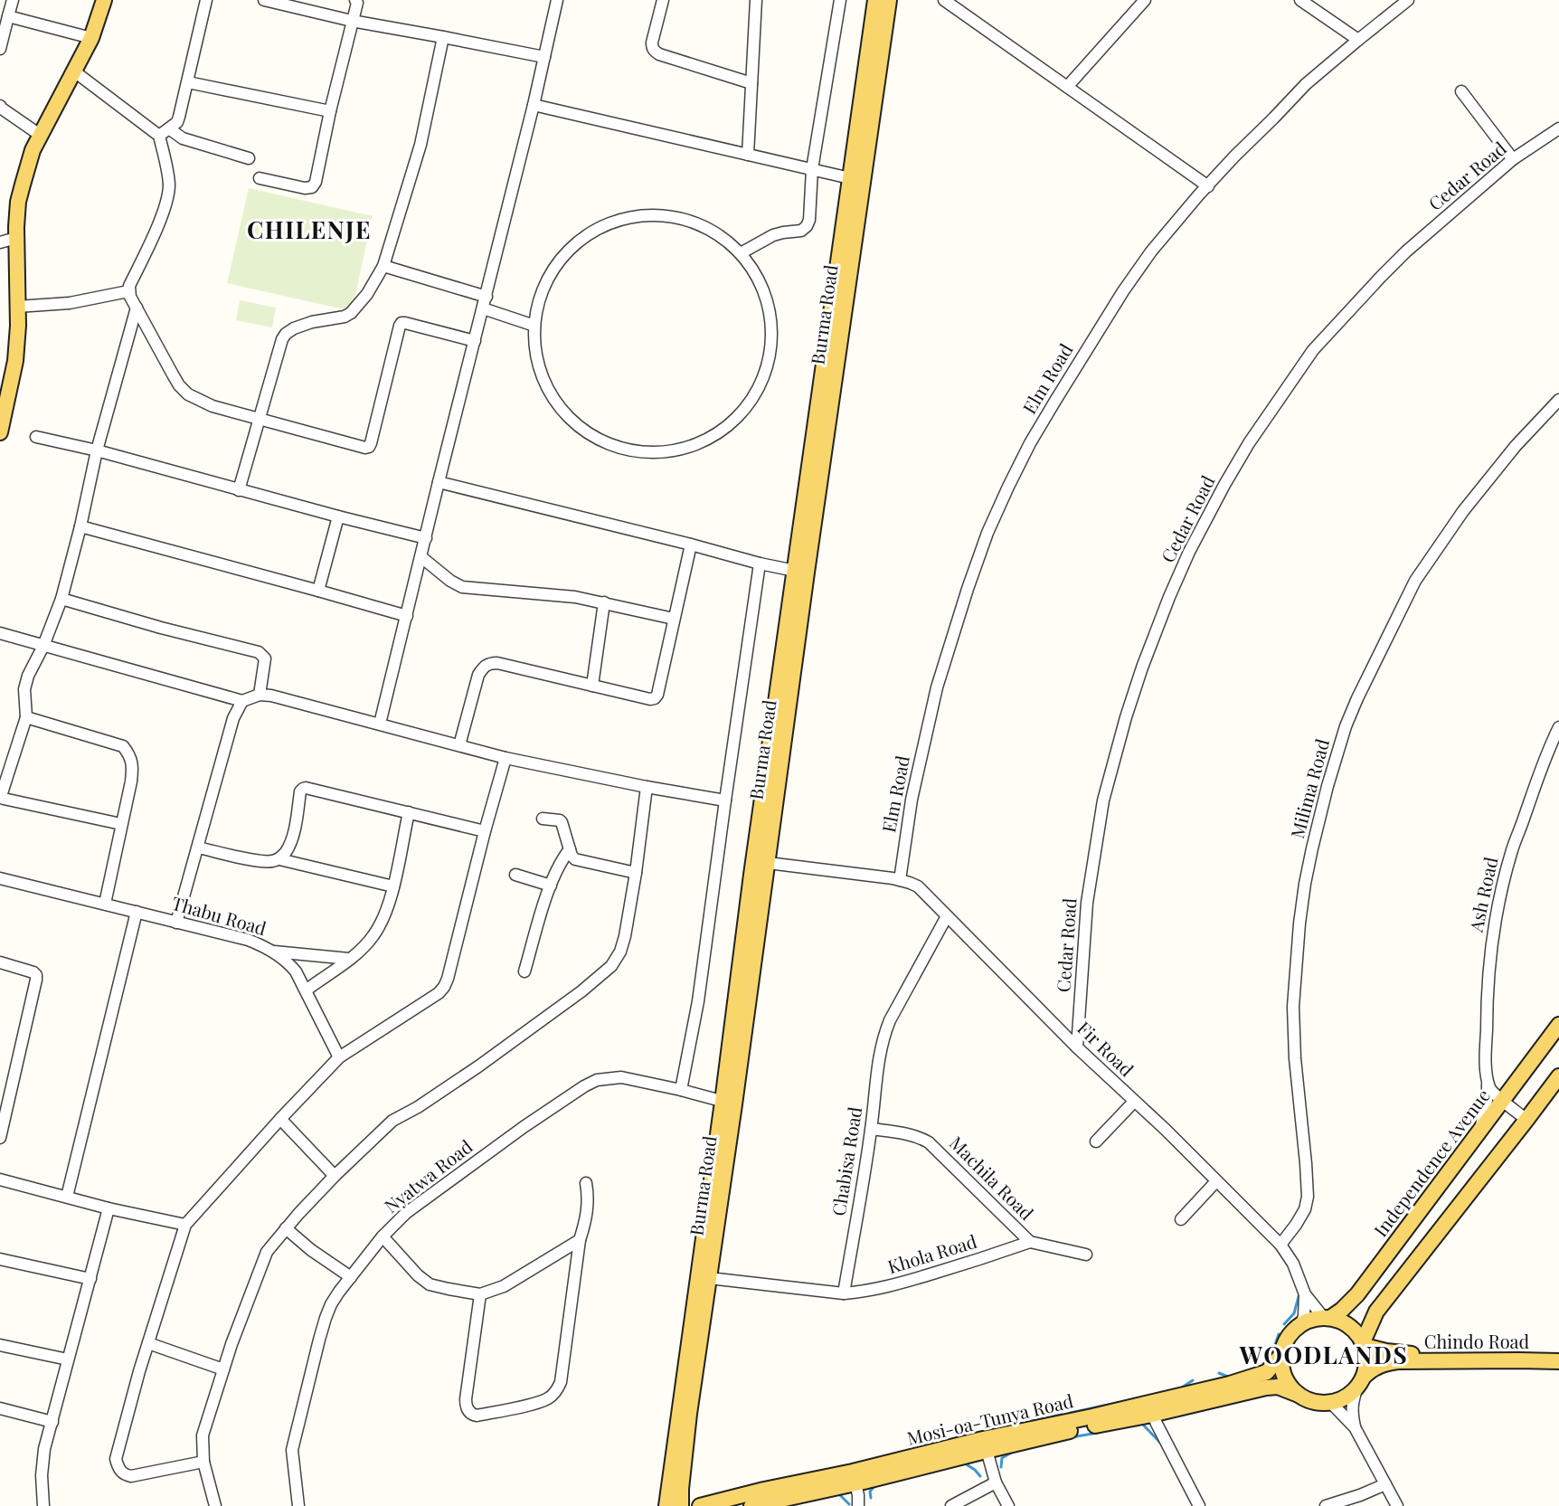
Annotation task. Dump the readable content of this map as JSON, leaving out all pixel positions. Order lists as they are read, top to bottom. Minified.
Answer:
{"streets":{"main road":["Burma Road","Independence Avenue","Chindo Road","Mosi-oa-Tunya Road"],"street":["Cedar Road","Elm Road","Milima Road","Ash Road","Thabu Road","Fir Road","Chabisa Road","Nyatwa Road","Machila Road","Khola Road"]},"crossings":[["Cedar Road","Fir Road"],["Burma Road","Fir Road"],["Burma Road","Nyatwa Road"],["Elm Road","Fir Road"],["Milima Road","Fir Road"],["Ash Road","Independence Avenue"],["Fir Road","Chabisa Road"],["Fir Road","Independence Avenue"],["Fir Road","Chindo Road"],["Fir Road","Mosi-oa-Tunya Road"],["Chabisa Road","Machila Road"],["Chabisa Road","Khola Road"],["Independence Avenue","Chindo Road"],["Independence Avenue","Mosi-oa-Tunya Road"],["Machila Road","Khola Road"],["Chindo Road","Mosi-oa-Tunya Road"]],"districts":["CHILENJE","WOODLANDS"]}
